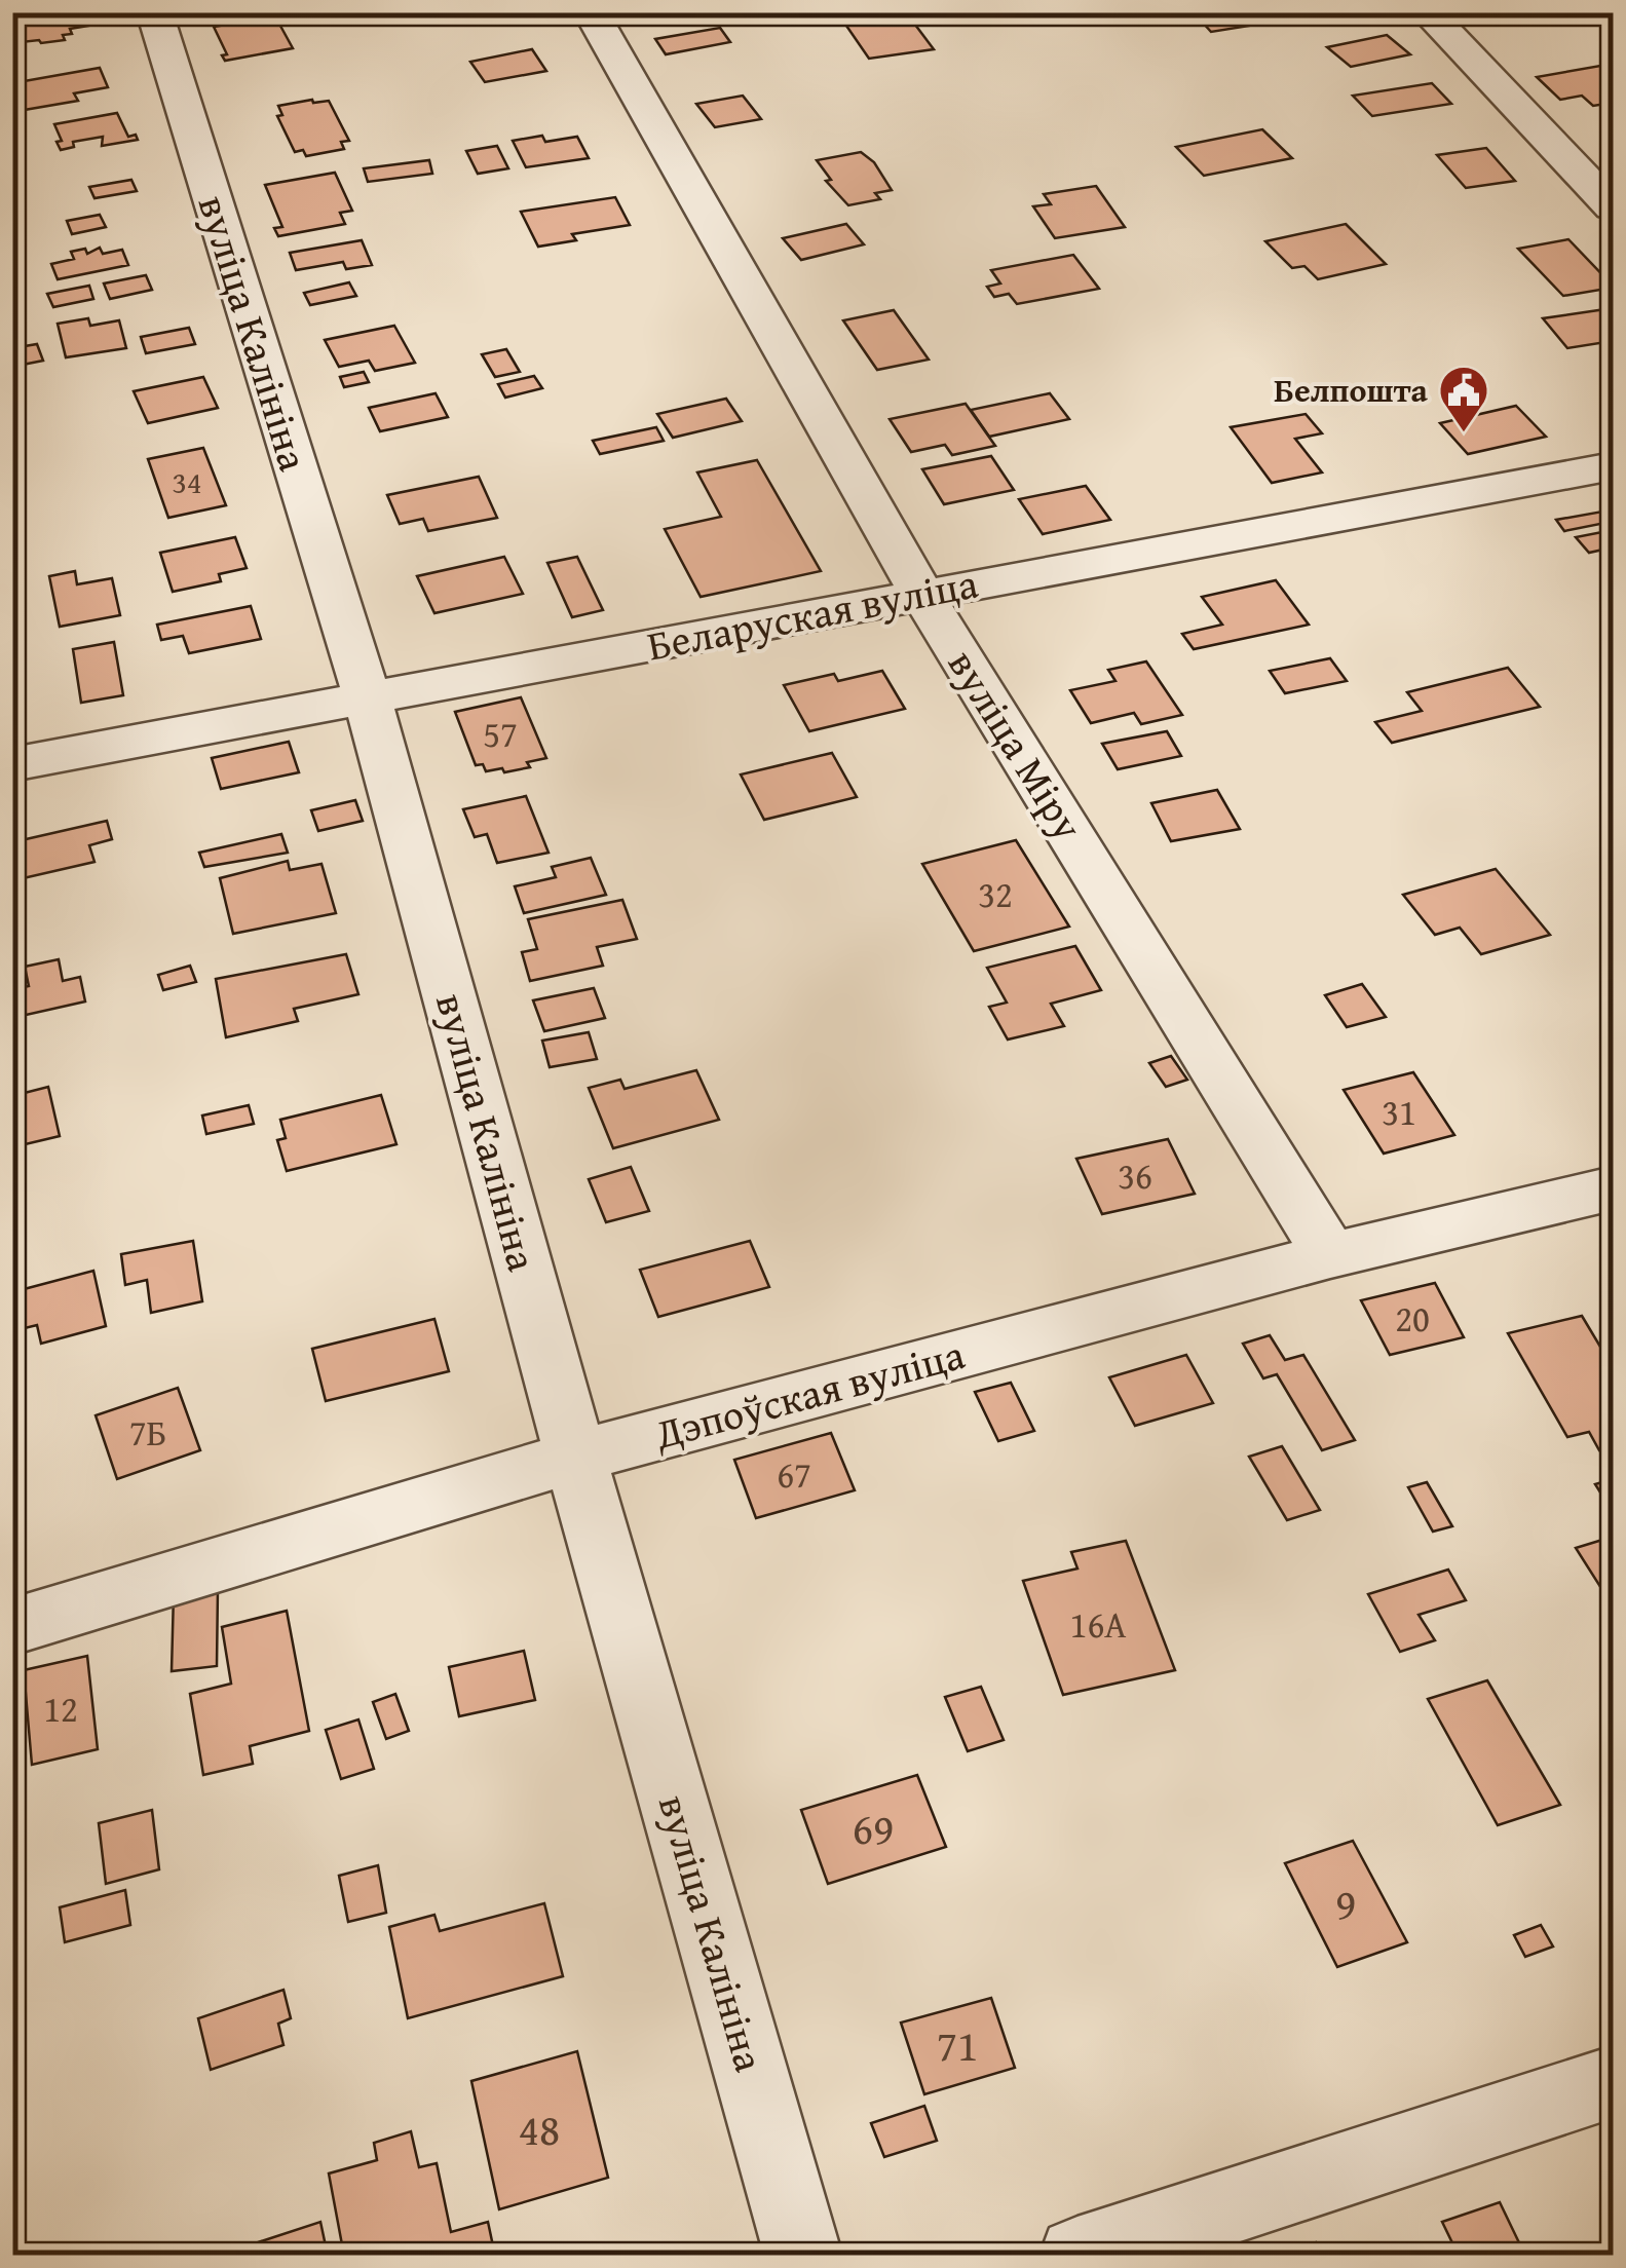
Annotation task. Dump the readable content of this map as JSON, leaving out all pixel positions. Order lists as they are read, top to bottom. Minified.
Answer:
{"streets":{"street":["вуліца Калініна","Беларуская вуліца","вуліца Міру","Дэпоўская вуліца"]},"crossings":[["вуліца Калініна","Беларуская вуліца"],["вуліца Калініна","Дэпоўская вуліца"],["Беларуская вуліца","вуліца Міру"],["вуліца Міру","Дэпоўская вуліца"]],"places":{"public building":["Белпошта"]},"house_numbers":["34","57","32","31","36","20","7Б","67","16А","12","69","9","71","48"]}
